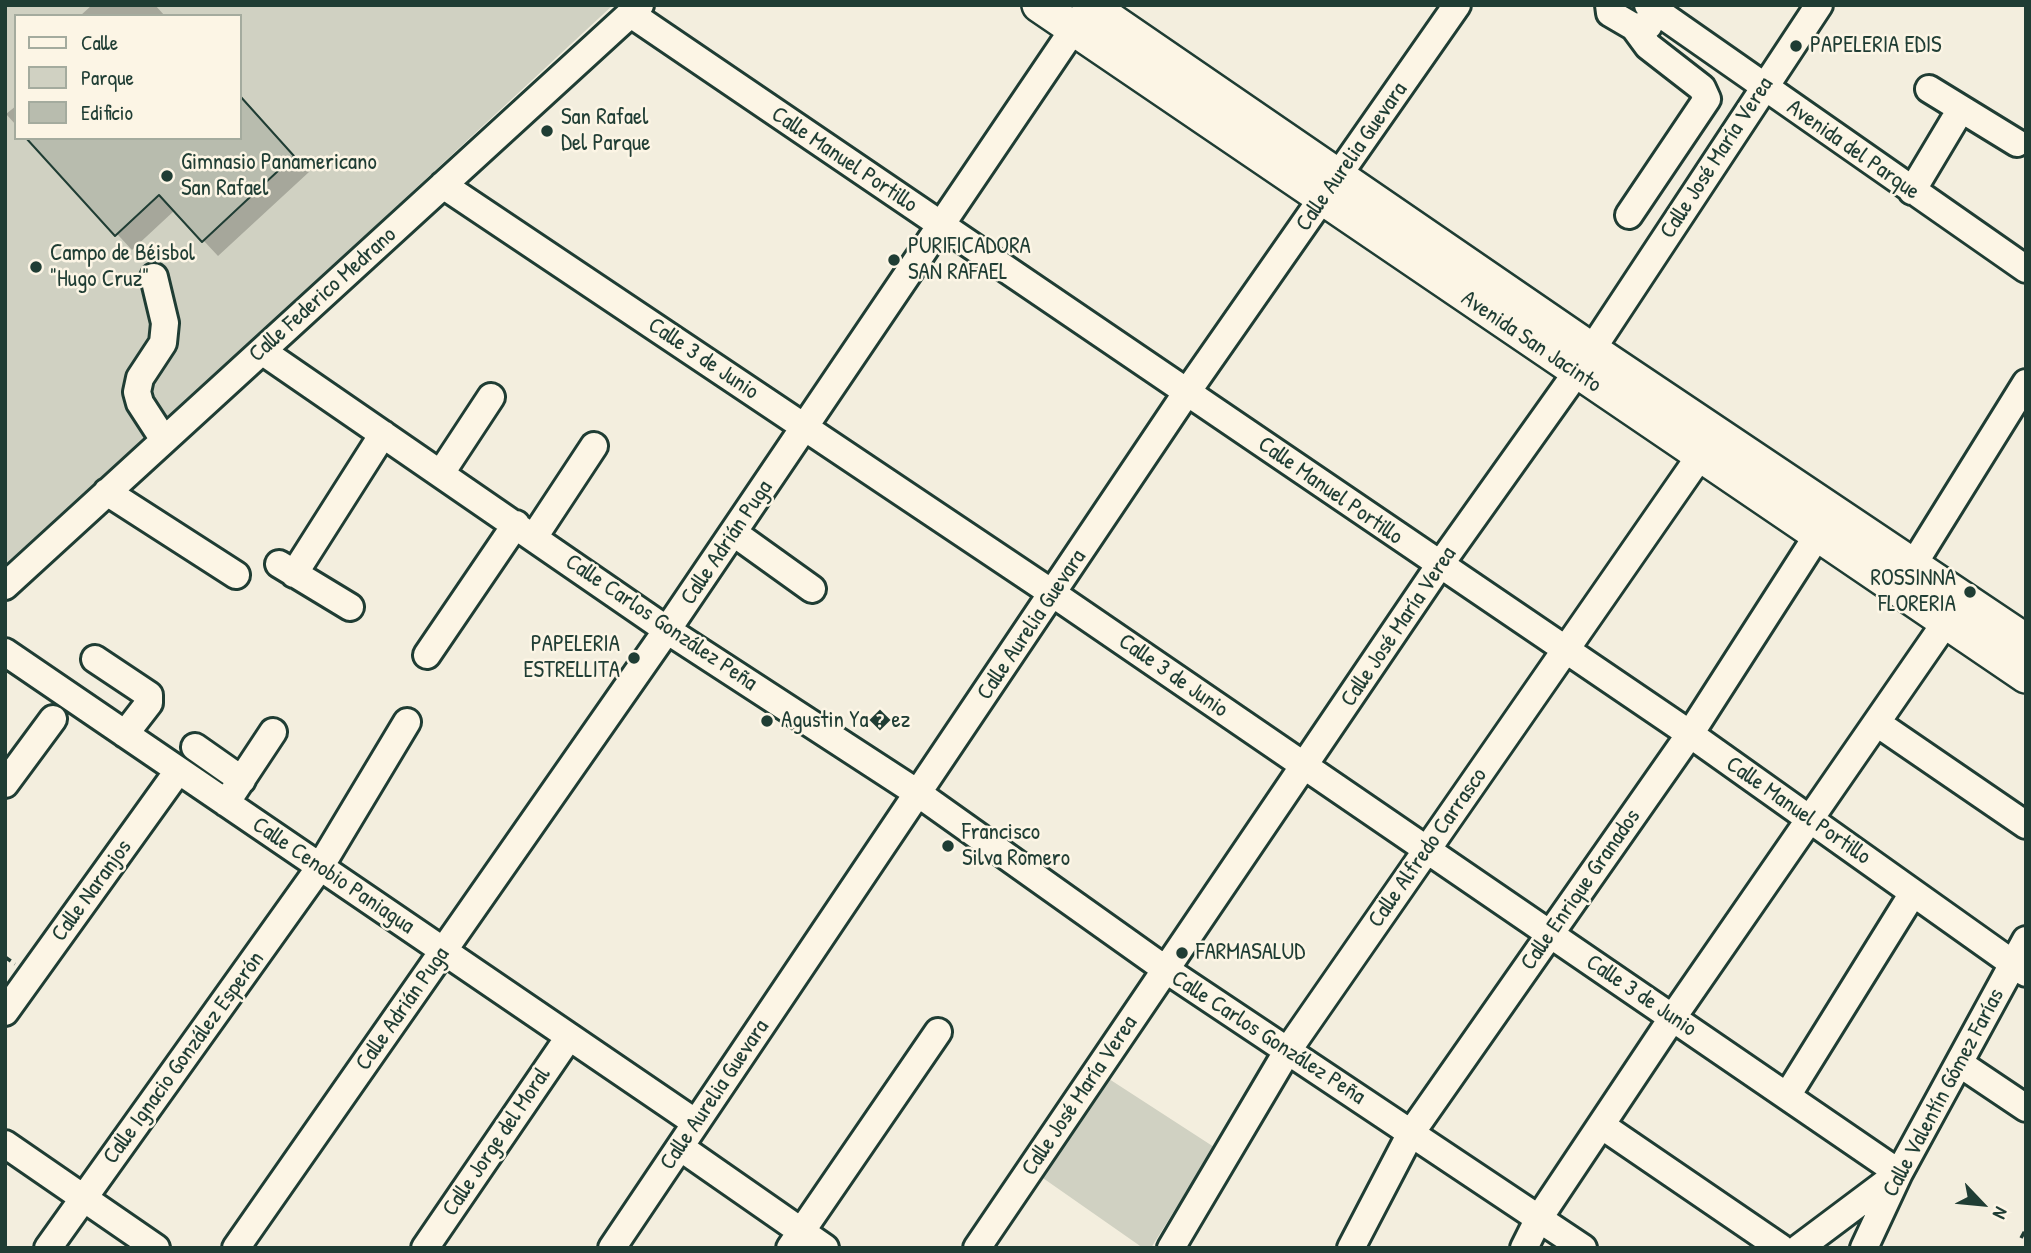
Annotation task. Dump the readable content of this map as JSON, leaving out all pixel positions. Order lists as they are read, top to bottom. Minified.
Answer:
{"streets":{"main road":["Avenida San Jacinto"],"street":["Avenida del Parque","Calle Aurelia Guevara","Calle José María Verea","Calle Manuel Portillo","Calle Federico Medrano","Calle 3 de Junio","Calle Adrián Puga","Calle Carlos González Peña","Calle Alfredo Carrasco","Calle Cenobio Paniagua","Calle Enrique Granados","Calle Naranjos","Calle Ignacio González Esperón","Calle Valentín Gómez Farías","Calle Jorge del Moral"]},"crossings":[["Avenida del Parque","Calle José María Verea"],["Calle Aurelia Guevara","Calle Manuel Portillo"],["Calle Aurelia Guevara","Avenida San Jacinto"],["Calle Aurelia Guevara","Calle 3 de Junio"],["Calle Aurelia Guevara","Calle Carlos González Peña"],["Calle Aurelia Guevara","Calle Cenobio Paniagua"],["Calle José María Verea","Calle Manuel Portillo"],["Calle José María Verea","Avenida San Jacinto"],["Calle José María Verea","Calle 3 de Junio"],["Calle José María Verea","Calle Carlos González Peña"],["Calle Manuel Portillo","Calle Federico Medrano"],["Calle Manuel Portillo","Calle Adrián Puga"],["Calle Manuel Portillo","Calle Alfredo Carrasco"],["Calle Manuel Portillo","Calle Enrique Granados"],["Calle Manuel Portillo","Calle Valentín Gómez Farías"],["Calle Federico Medrano","Calle 3 de Junio"],["Calle Federico Medrano","Calle Carlos González Peña"],["Avenida San Jacinto","Calle Adrián Puga"],["Avenida San Jacinto","Calle Alfredo Carrasco"],["Avenida San Jacinto","Calle Enrique Granados"],["Calle 3 de Junio","Calle Adrián Puga"],["Calle 3 de Junio","Calle Alfredo Carrasco"],["Calle 3 de Junio","Calle Enrique Granados"],["Calle 3 de Junio","Calle Valentín Gómez Farías"],["Calle Adrián Puga","Calle Carlos González Peña"],["Calle Adrián Puga","Calle Cenobio Paniagua"],["Calle Carlos González Peña","Calle Alfredo Carrasco"],["Calle Carlos González Peña","Calle Enrique Granados"],["Calle Cenobio Paniagua","Calle Naranjos"],["Calle Cenobio Paniagua","Calle Ignacio González Esperón"],["Calle Cenobio Paniagua","Calle Jorge del Moral"]],"places":["PAPELERIA EDIS","San Rafael Del Parque","Gimnasio Panamericano San Rafael","PURIFICADORA SAN RAFAEL","Campo de Béisbol \"Hugo Cruz\"","ROSSINNA FLORERIA","PAPELERIA ESTRELLITA","Agustin Ya�ez","Francisco Silva Romero","FARMASALUD"],"legend":["Calle","Parque","Edificio"],"north":"bottom right"}
